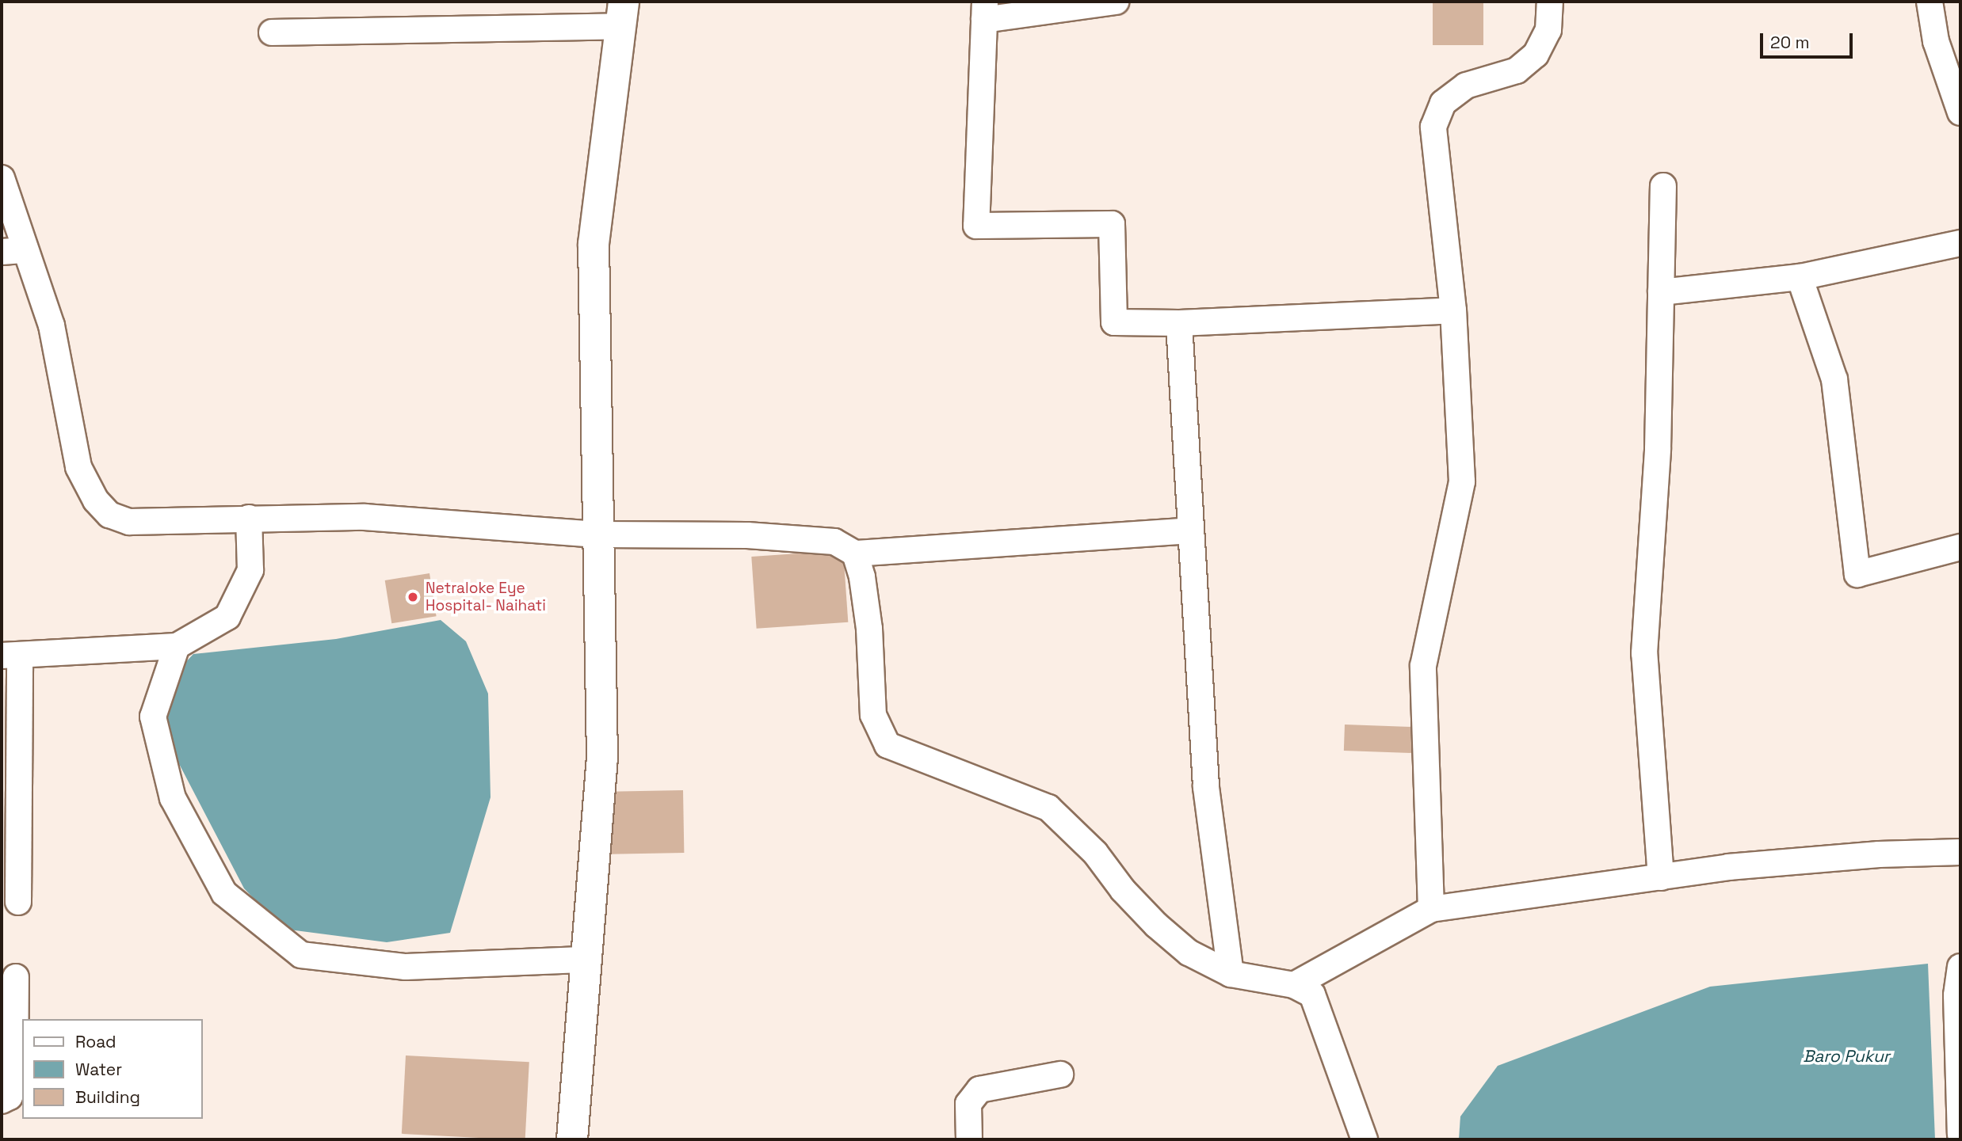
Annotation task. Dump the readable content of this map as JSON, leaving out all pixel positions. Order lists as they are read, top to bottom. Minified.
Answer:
{"water":["Baro Pukur"],"places":["Netraloke Eye Hospital- Naihati"],"legend":["Road","Water","Building"],"scale_bar":"20 m"}
